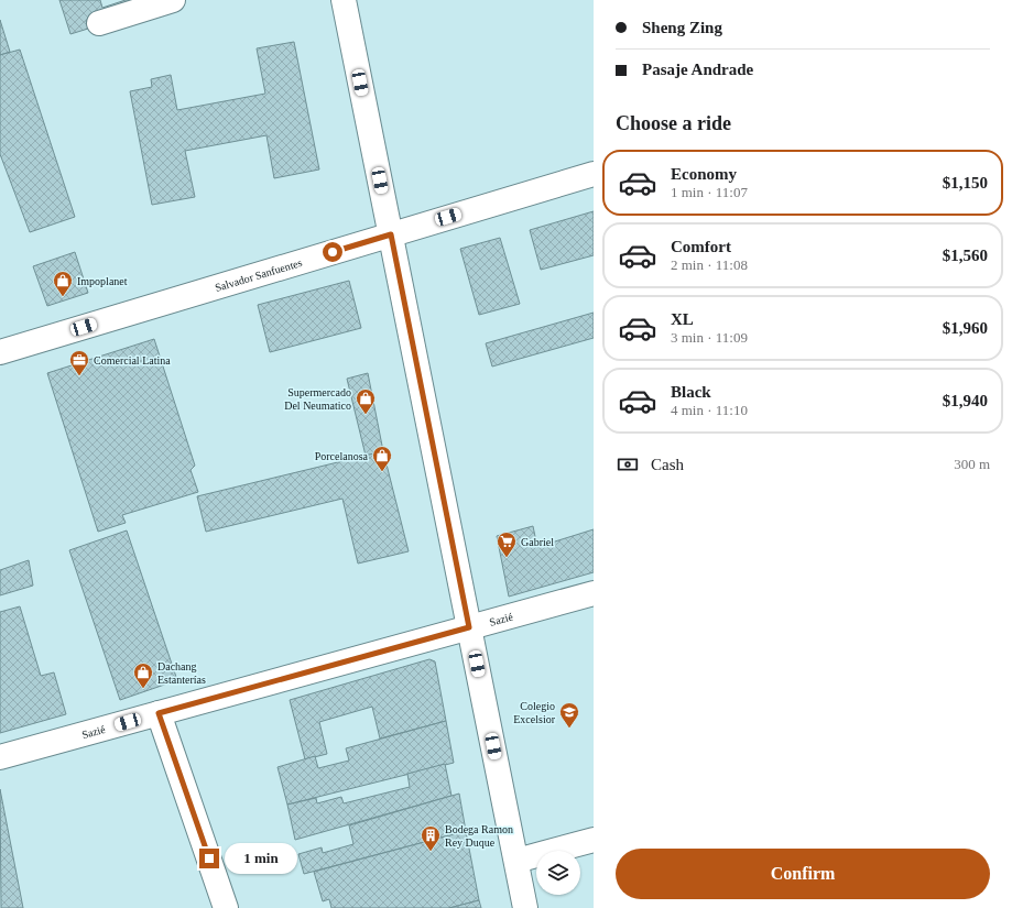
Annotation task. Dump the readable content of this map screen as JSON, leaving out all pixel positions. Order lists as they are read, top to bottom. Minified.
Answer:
{"streets":{"street":["Salvador Sanfuentes","Sazié"]},"places":{"shop":["Impoplanet","Supermercado Del Neumatico","Porcelanosa","Dachang Estanterías"],"office":["Comercial Latina"],"supermarket":["Gabriel"],"school or university":["Colegio Excelsior"],"building":["Bodega Ramon Rey Duque"]},"page":{"banner":["Sheng Zing","Pasaje Andrade"],"heading":"Choose a ride","list":[{"name":"Economy","note":"1 min · 11:07","value":"$1,150"},{"name":"Comfort","note":"2 min · 11:08","value":"$1,560"},{"name":"XL","note":"3 min · 11:09","value":"$1,960"},{"name":"Black","note":"4 min · 11:10","value":"$1,940"}],"pay":["Cash","300 m"],"buttons":"Confirm","bubble":"1 min"}}
